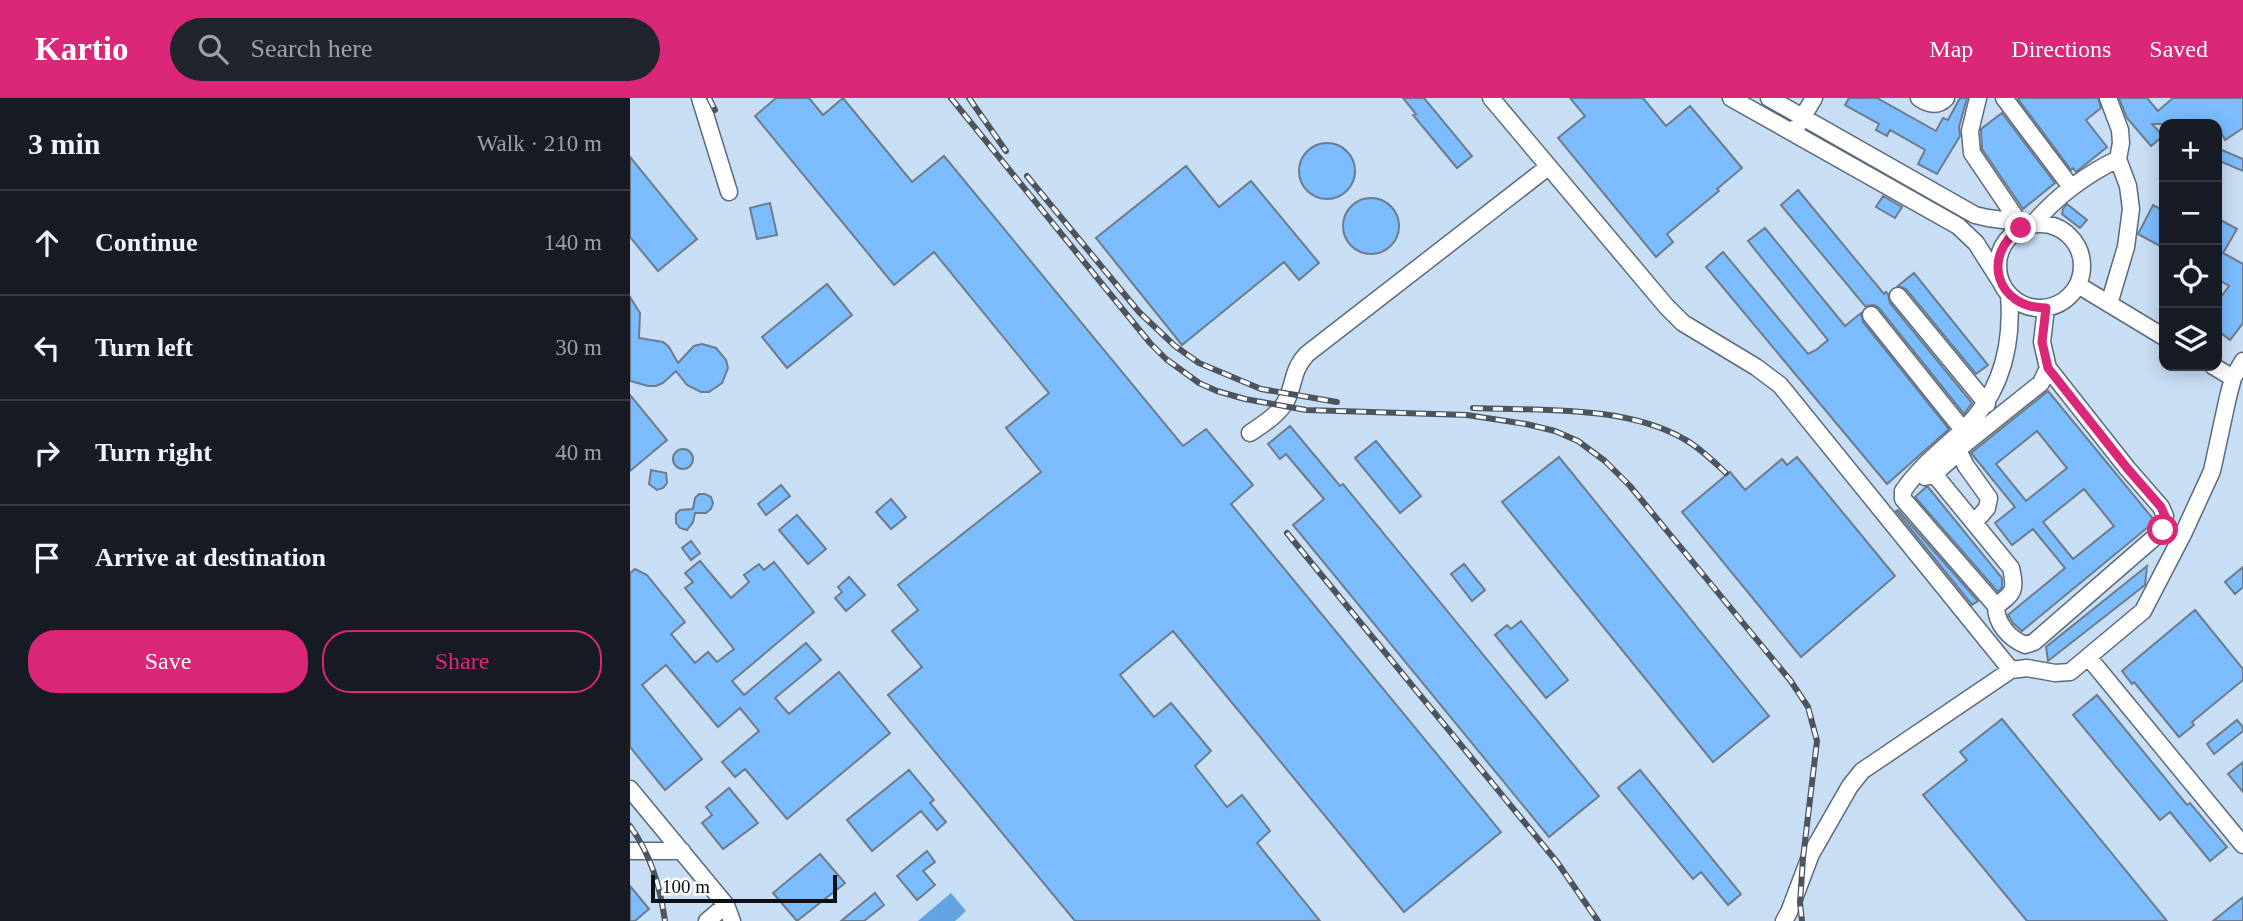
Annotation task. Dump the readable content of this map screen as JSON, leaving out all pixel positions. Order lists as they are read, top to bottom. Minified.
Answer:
{"scale_bar":"100 m","page":{"header":"Kartio","search":"Search here","nav":["Map","Directions","Saved"],"heading":["3 min","Walk · 210 m"],"map_buttons":["+","−"],"list":[["Continue","140 m"],["Turn left","30 m"],["Turn right","40 m"],"Arrive at destination"],"buttons":["Save","Share"],"scale":"100 m"}}
